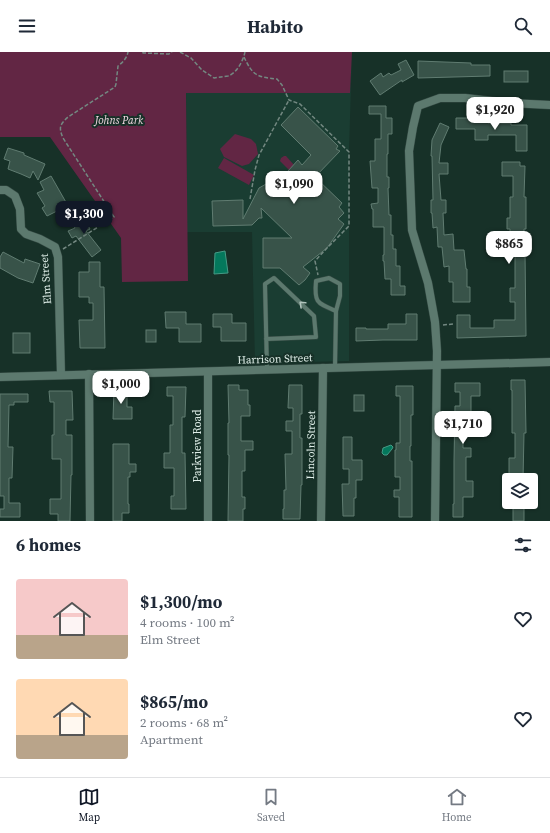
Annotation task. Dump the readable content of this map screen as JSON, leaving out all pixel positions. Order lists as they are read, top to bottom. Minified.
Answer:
{"streets":{"street":["Elm Street","Harrison Street","Lincoln Street","Parkview Road"]},"crossings":[["Elm Street","Harrison Street"],["Harrison Street","Lincoln Street"],["Harrison Street","Parkview Road"]],"parks":["Johns Park"],"page":{"header":"Habito","price":["$1,920","$1,090","$1,300","$865","$1,000","$1,710"],"heading":"6 homes","list":[{"name":"$1,300/mo","note":"4 rooms · 100 m² · Elm Street"},{"name":"$865/mo","note":"2 rooms · 68 m² · Apartment"}],"tabs":["Map","Saved","Home"]}}
